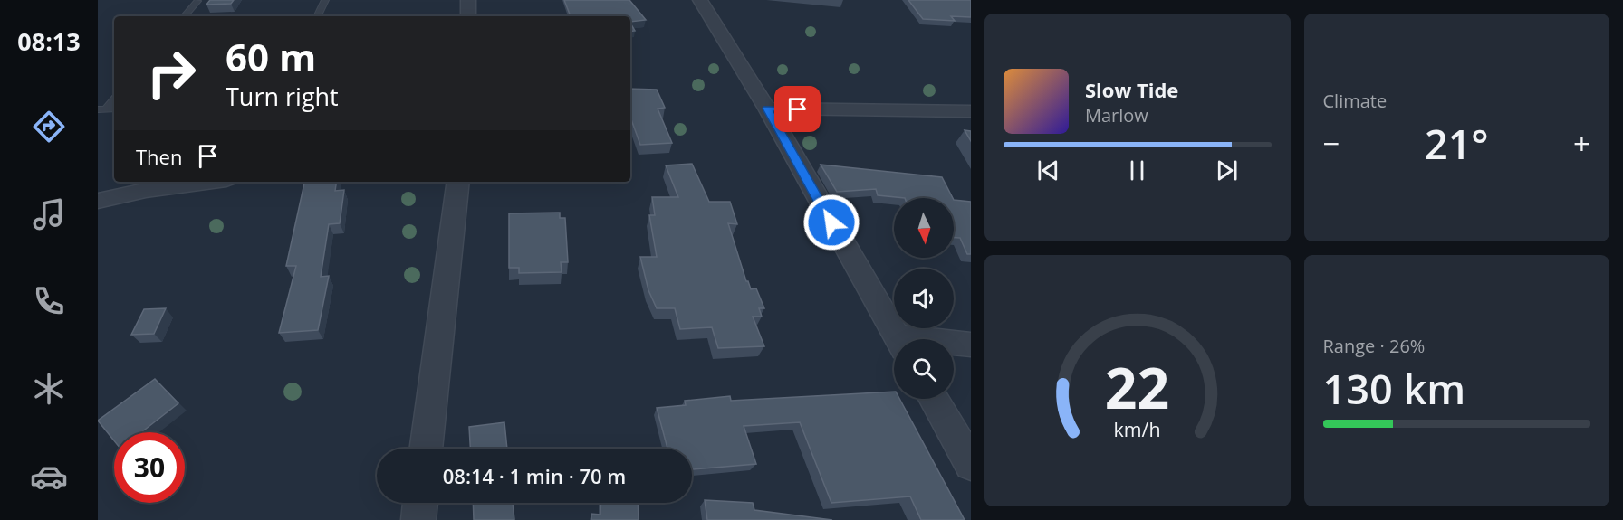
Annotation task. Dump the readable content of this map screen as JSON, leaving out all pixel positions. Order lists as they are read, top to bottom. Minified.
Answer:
{"north":"bottom","page":{"tabs":"08:13","tile":["Climate",["Range · 26%","130 km"]],"turn":["60 m","Turn right"],"song":["Slow Tide","Marlow"],"heat":["−","21°","+"],"then":"Then","limit":"30","trip":"08:14 · 1 min · 70 m","gauge":["22","km/h"]}}
